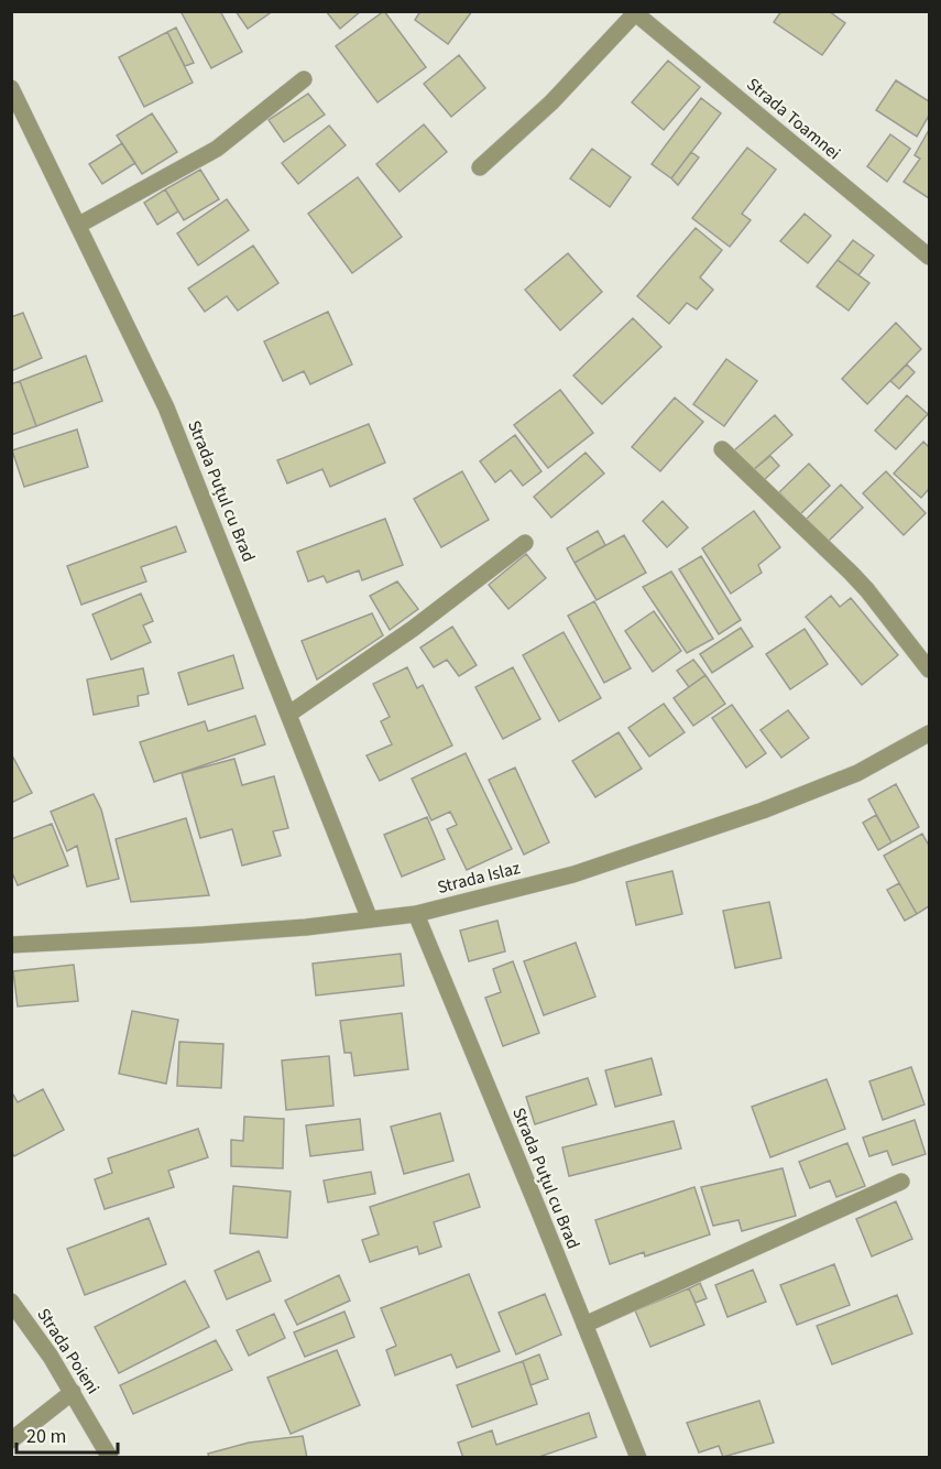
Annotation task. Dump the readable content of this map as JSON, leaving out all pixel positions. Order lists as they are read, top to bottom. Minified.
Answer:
{"streets":{"street":["Strada Toamnei","Strada Puțul cu Brad","Strada Islaz","Strada Poieni"]},"crossings":[["Strada Puțul cu Brad","Strada Islaz"]],"scale_bar":"20 m"}
